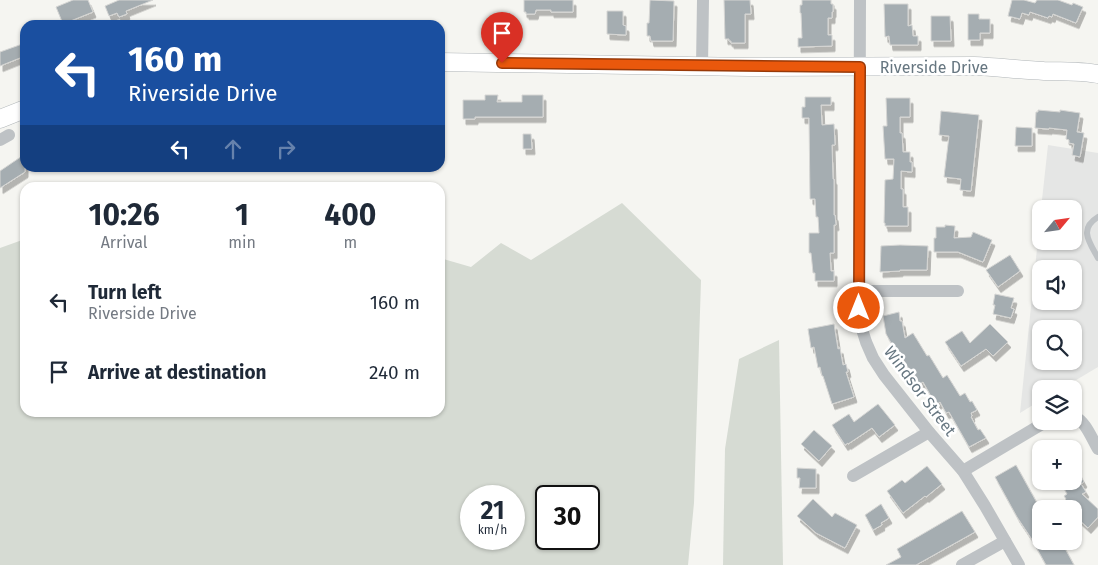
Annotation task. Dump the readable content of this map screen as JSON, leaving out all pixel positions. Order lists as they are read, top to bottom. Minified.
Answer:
{"streets":{"main road":["Riverside Drive"],"street":["Windsor Street"]},"crossings":[["Riverside Drive","Windsor Street"]],"north":"top right","page":{"turn":["160 m","Riverside Drive"],"eta":["10:26","Arrival","1","min","400","m"],"map_buttons":["+","−"],"list":[{"name":"Turn left","note":"Riverside Drive","value":"160 m"},{"name":"Arrive at destination","value":"240 m"}],"speed":"21 km/h","limit":"30"}}
